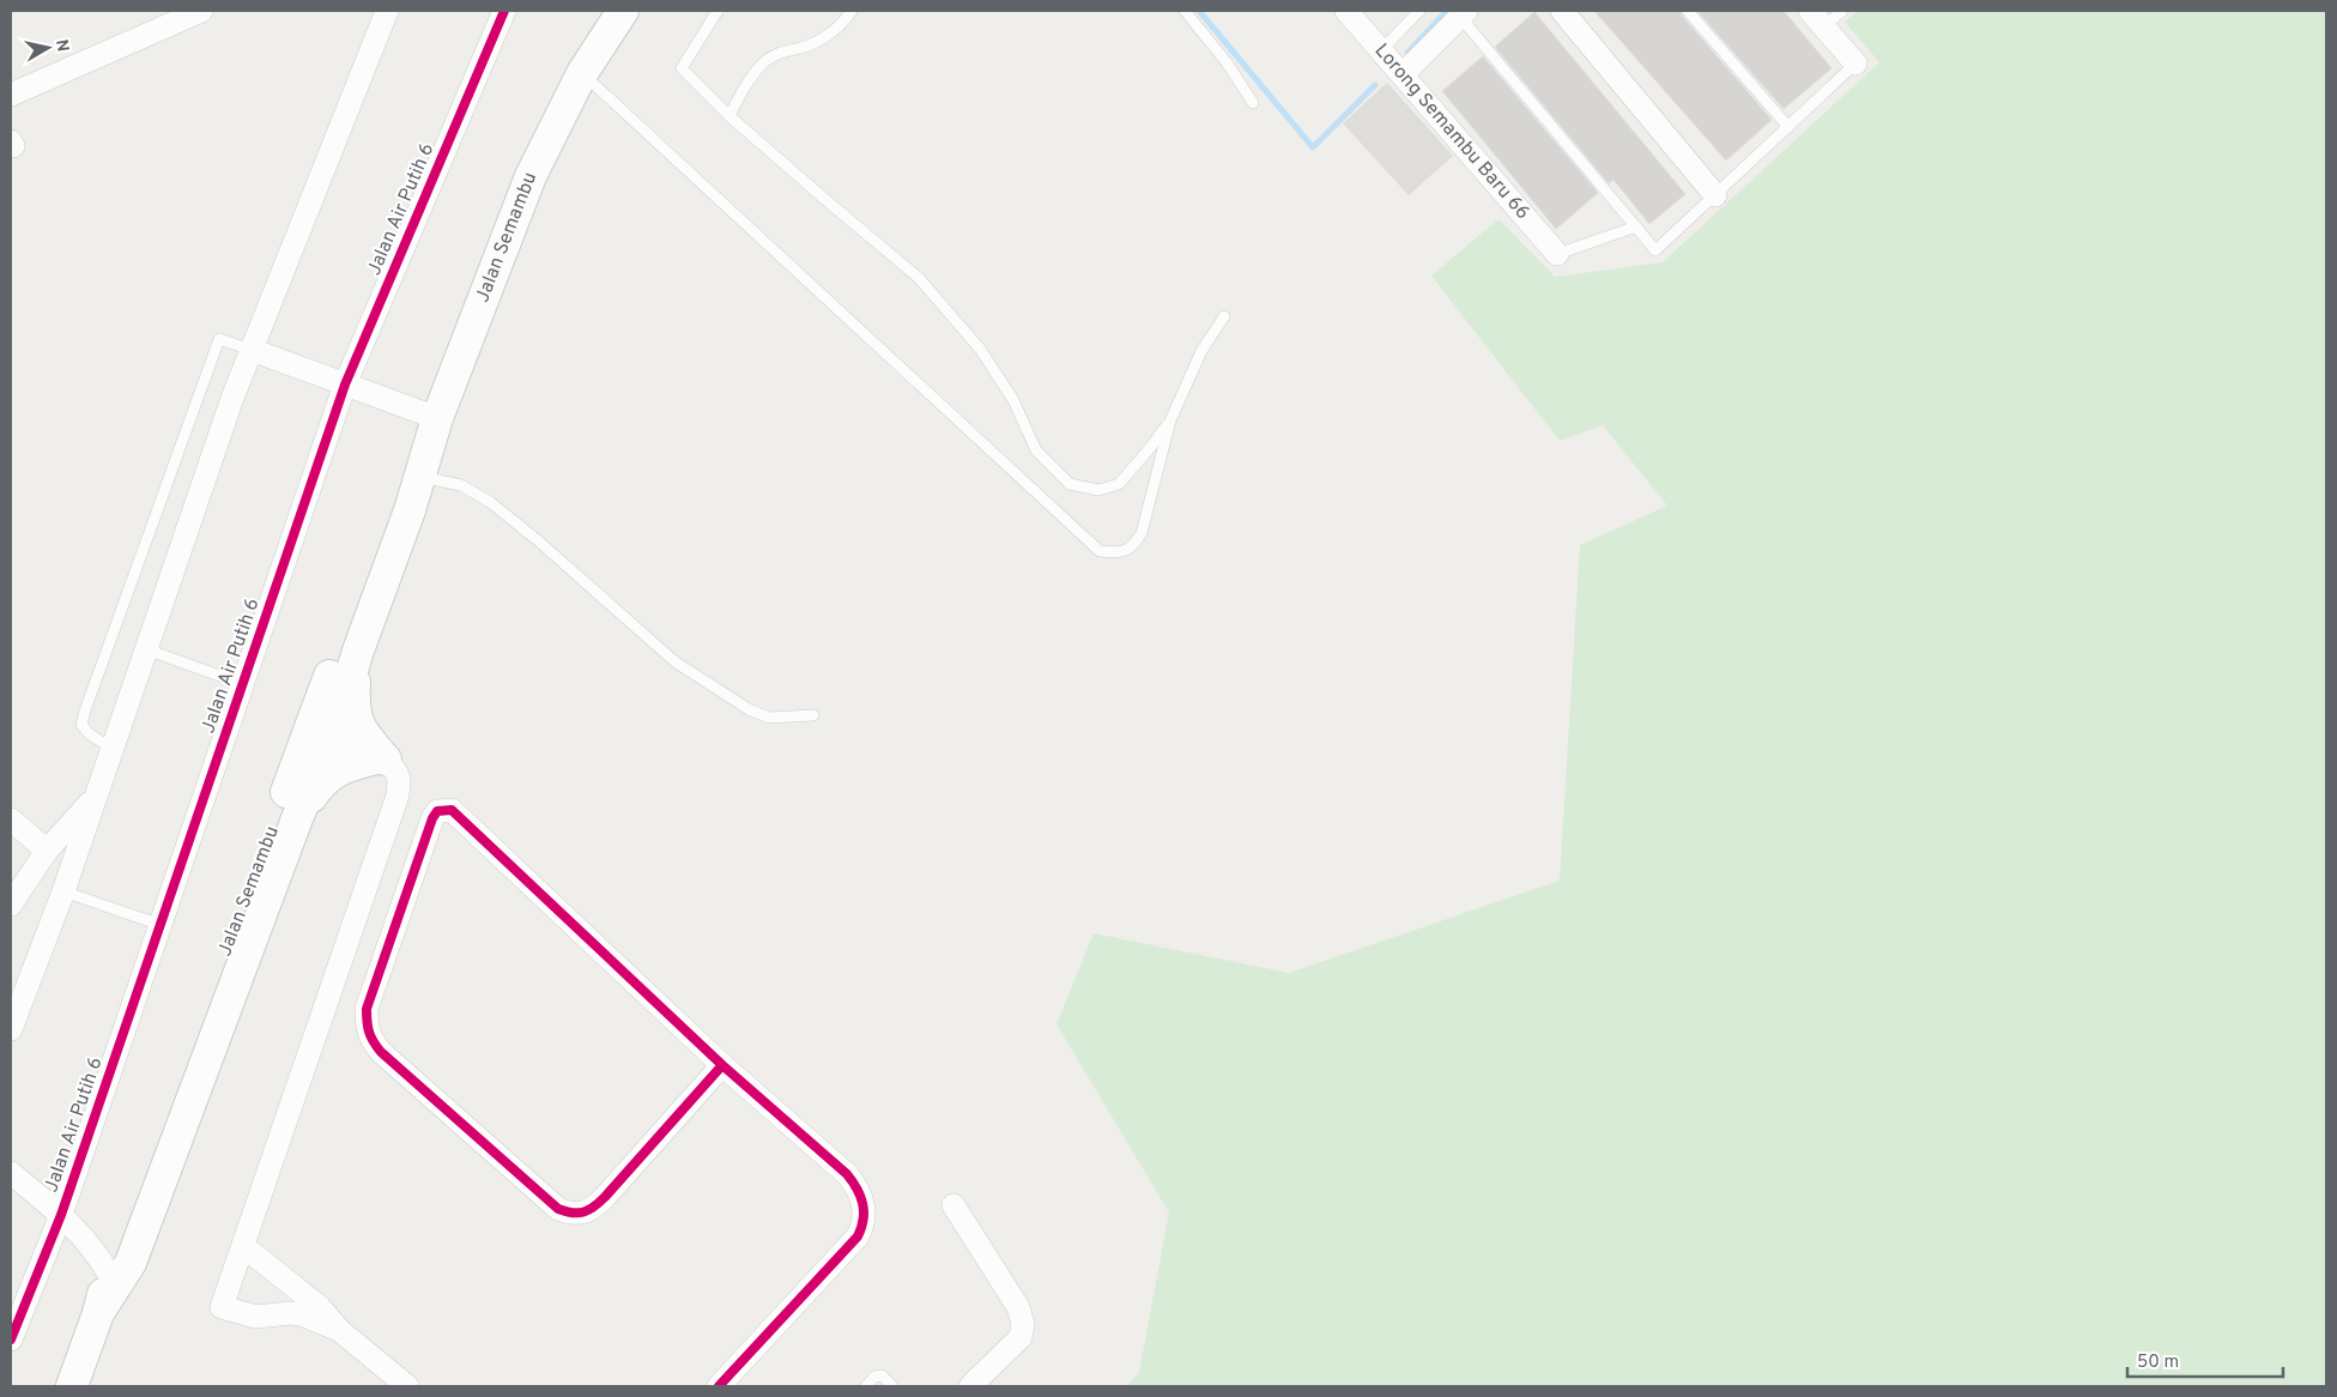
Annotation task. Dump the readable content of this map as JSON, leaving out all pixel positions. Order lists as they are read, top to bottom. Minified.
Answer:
{"streets":{"main road":["Jalan Semambu"],"street":["Lorong Semambu Baru 66","Jalan Air Putih 6"]},"scale_bar":"50 m","north":"right"}
